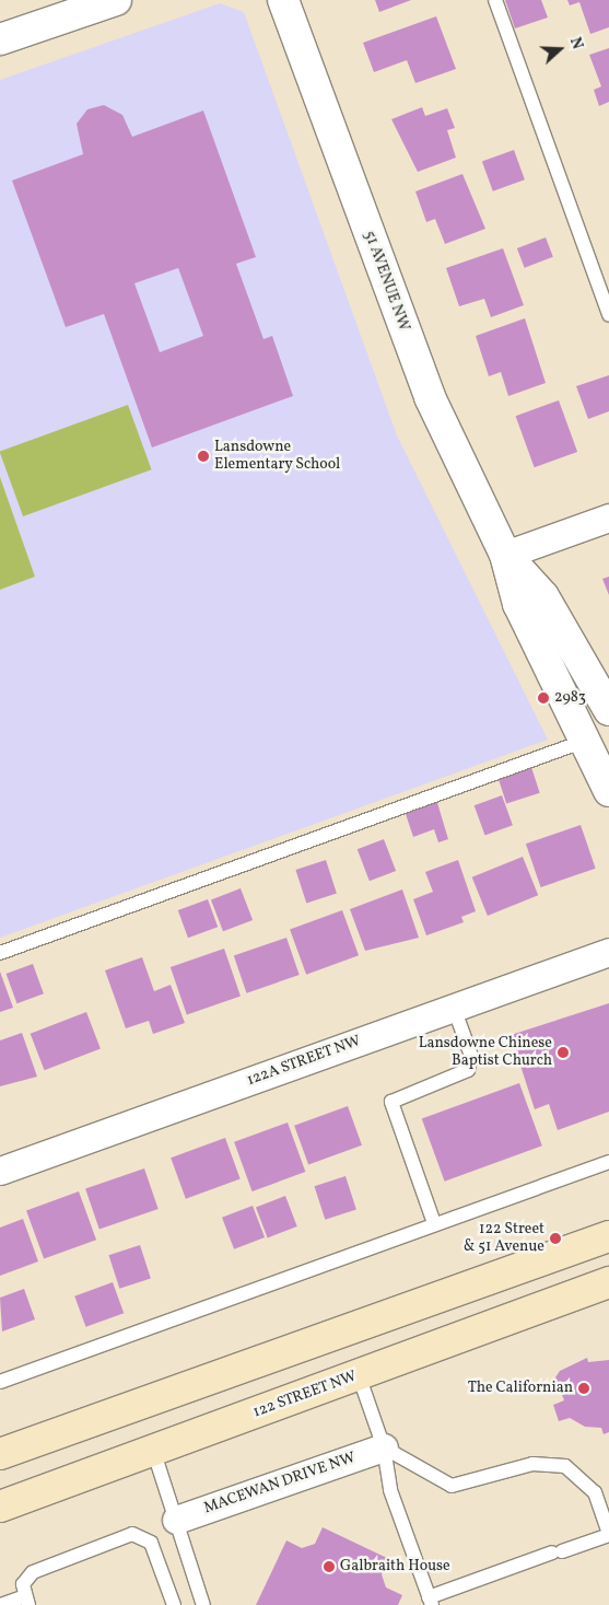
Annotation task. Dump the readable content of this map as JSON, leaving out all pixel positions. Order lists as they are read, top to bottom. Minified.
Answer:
{"streets":{"main road":["122 STREET NW"],"street":["51 AVENUE NW","122A STREET NW","MACEWAN DRIVE NW"]},"places":["Lansdowne Elementary School","2983","Lansdowne Chinese Baptist Church","122 Street & 51 Avenue","The Californian","Galbraith House"],"north":"right"}
